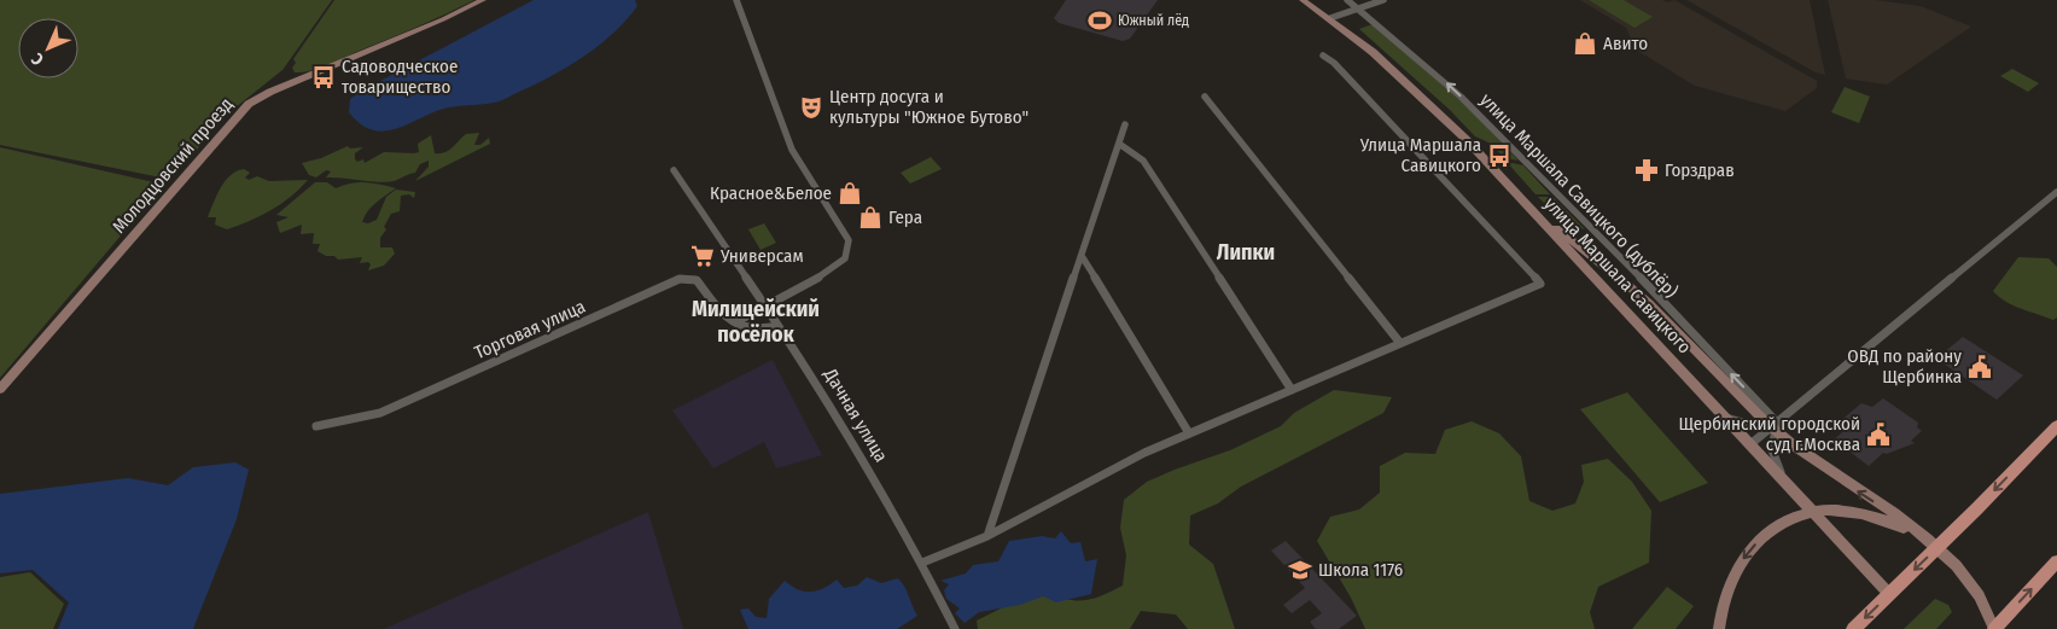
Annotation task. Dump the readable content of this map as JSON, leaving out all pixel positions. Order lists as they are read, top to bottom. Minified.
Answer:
{"streets":{"street":["Молодцовский проезд","улица Маршала Савицкого (дублёр)","улица Маршала Савицкого","Торговая улица","Дачная улица"]},"crossings":[["Торговая улица","Дачная улица"]],"districts":["Липки","Милицейский посёлок"],"places":{"sports":["Южный лёд"],"shop":["Авито","Красное&Белое","Гера"],"bus stop":["Садоводческое товарищество","Улица Маршала Савицкого"],"theatre":["Центр досуга и культуры \"Южное Бутово\""],"pharmacy":["Горздрав"],"supermarket":["Универсам"],"public building":["ОВД по району Щербинка","Щербинский городской суд г.Москва"],"school or university":["Школа 1176"]},"north":"bottom left"}
